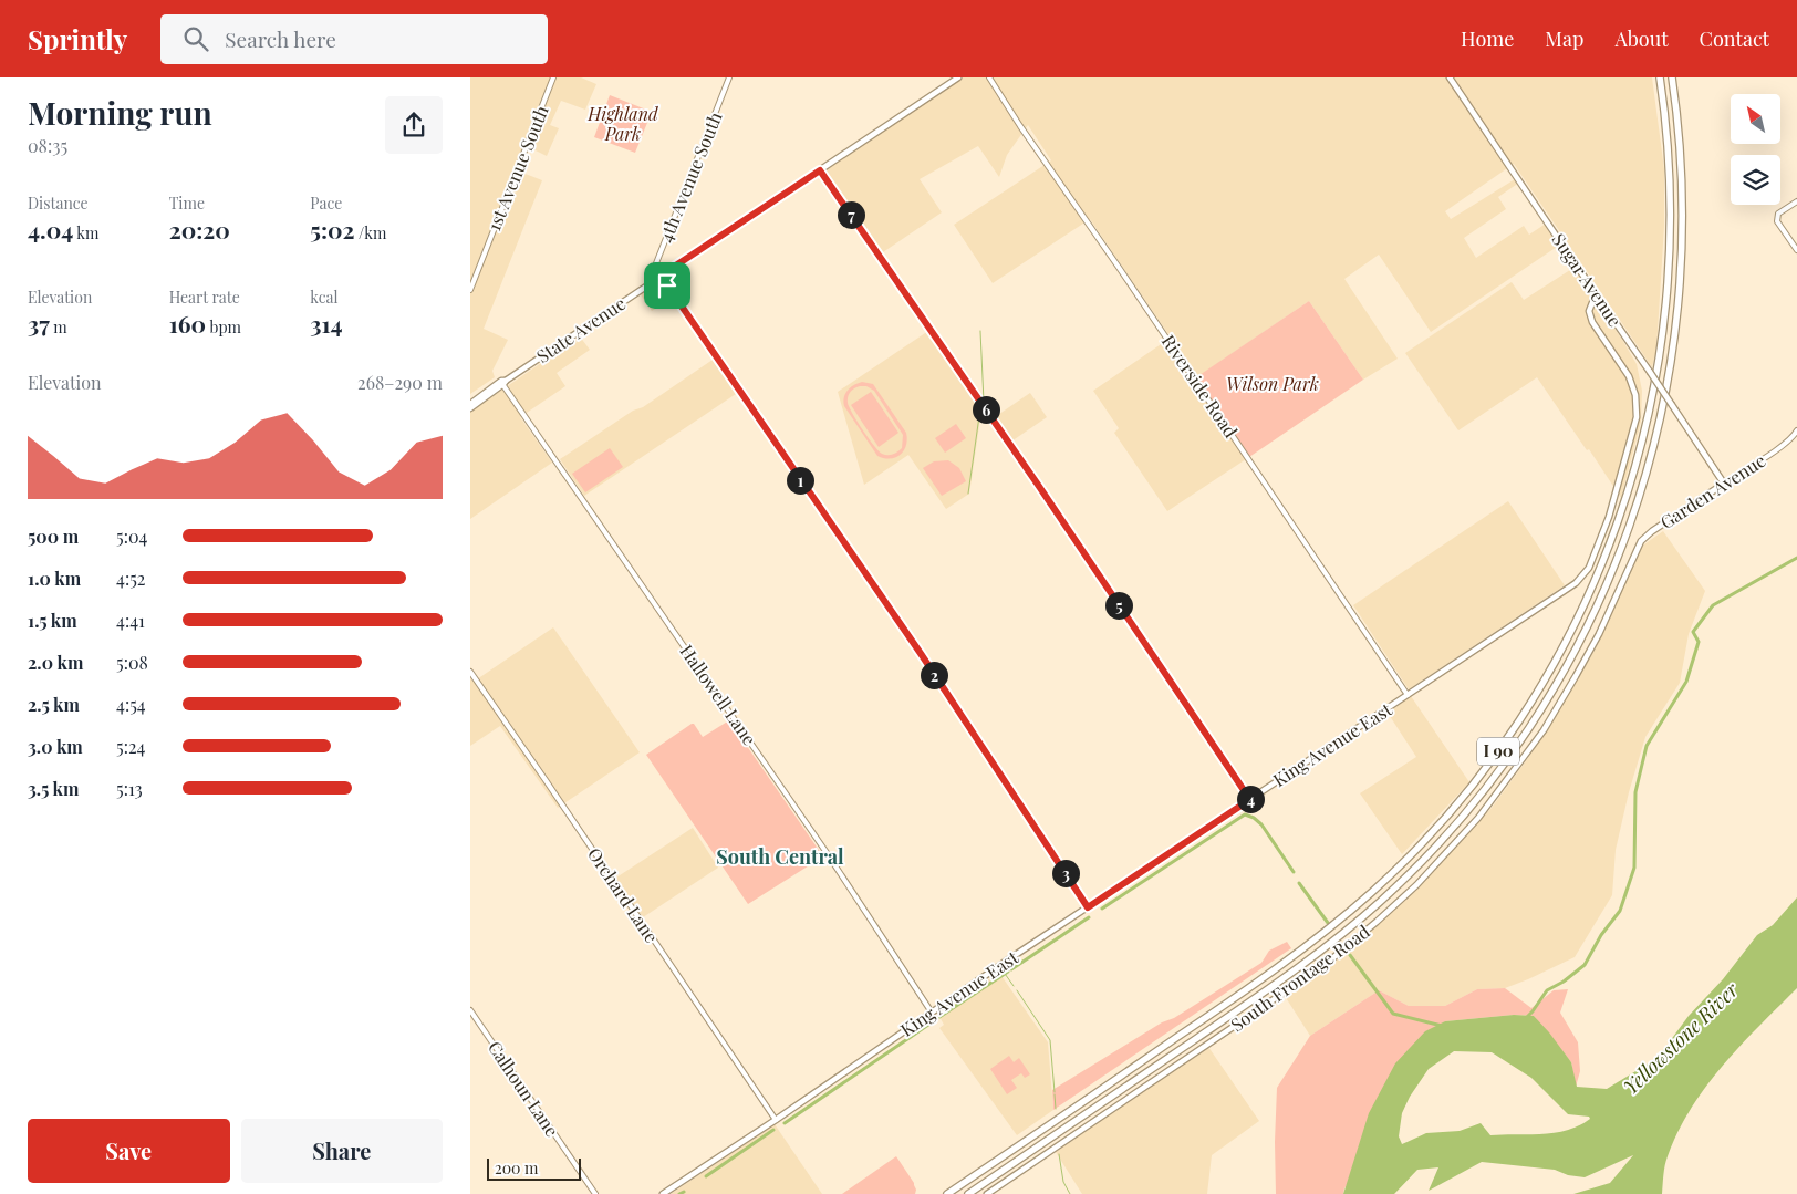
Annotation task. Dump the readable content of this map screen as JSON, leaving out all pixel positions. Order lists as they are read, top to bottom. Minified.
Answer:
{"streets":{"highway":["I 90"],"main road":["Sugar Avenue","State Avenue","Garden Avenue","King Avenue East","South Frontage Road"],"street":["1st Avenue South","4th Avenue South","Riverside Road","Hallowell Lane","Orchard Lane","Calhoun Lane"]},"crossings":[["4th Avenue South","State Avenue"],["Sugar Avenue","Garden Avenue"],["Sugar Avenue","King Avenue East"],["State Avenue","Hallowell Lane"],["Riverside Road","King Avenue East"],["Garden Avenue","South Frontage Road"],["Hallowell Lane","King Avenue East"],["King Avenue East","Orchard Lane"]],"districts":["South Central"],"water":["Yellowstone River"],"parks":["Highland Park","Wilson Park"],"scale_bar":"200 m","north":"top left","page":{"header":"Sprintly","search":"Search here","nav":["Home","Map","About","Contact"],"heading":["Morning run","08:35"],"stats":[["Distance","4.04 km"],["Time","20:20"],["Pace","5:02 /km"],["Elevation","37 m"],["Heart rate","160 bpm"],["kcal","314"]],"pins":["7","6","1","5","2","4","3"],"chart":["Elevation","268–290 m"],"list":[{"name":"500 m","note":"5:04"},{"name":"1.0 km","note":"4:52"},{"name":"1.5 km","note":"4:41"},{"name":"2.0 km","note":"5:08"},{"name":"2.5 km","note":"4:54"},{"name":"3.0 km","note":"5:24"},{"name":"3.5 km","note":"5:13"}],"buttons":["Save","Share"],"scale":"200 m"}}
